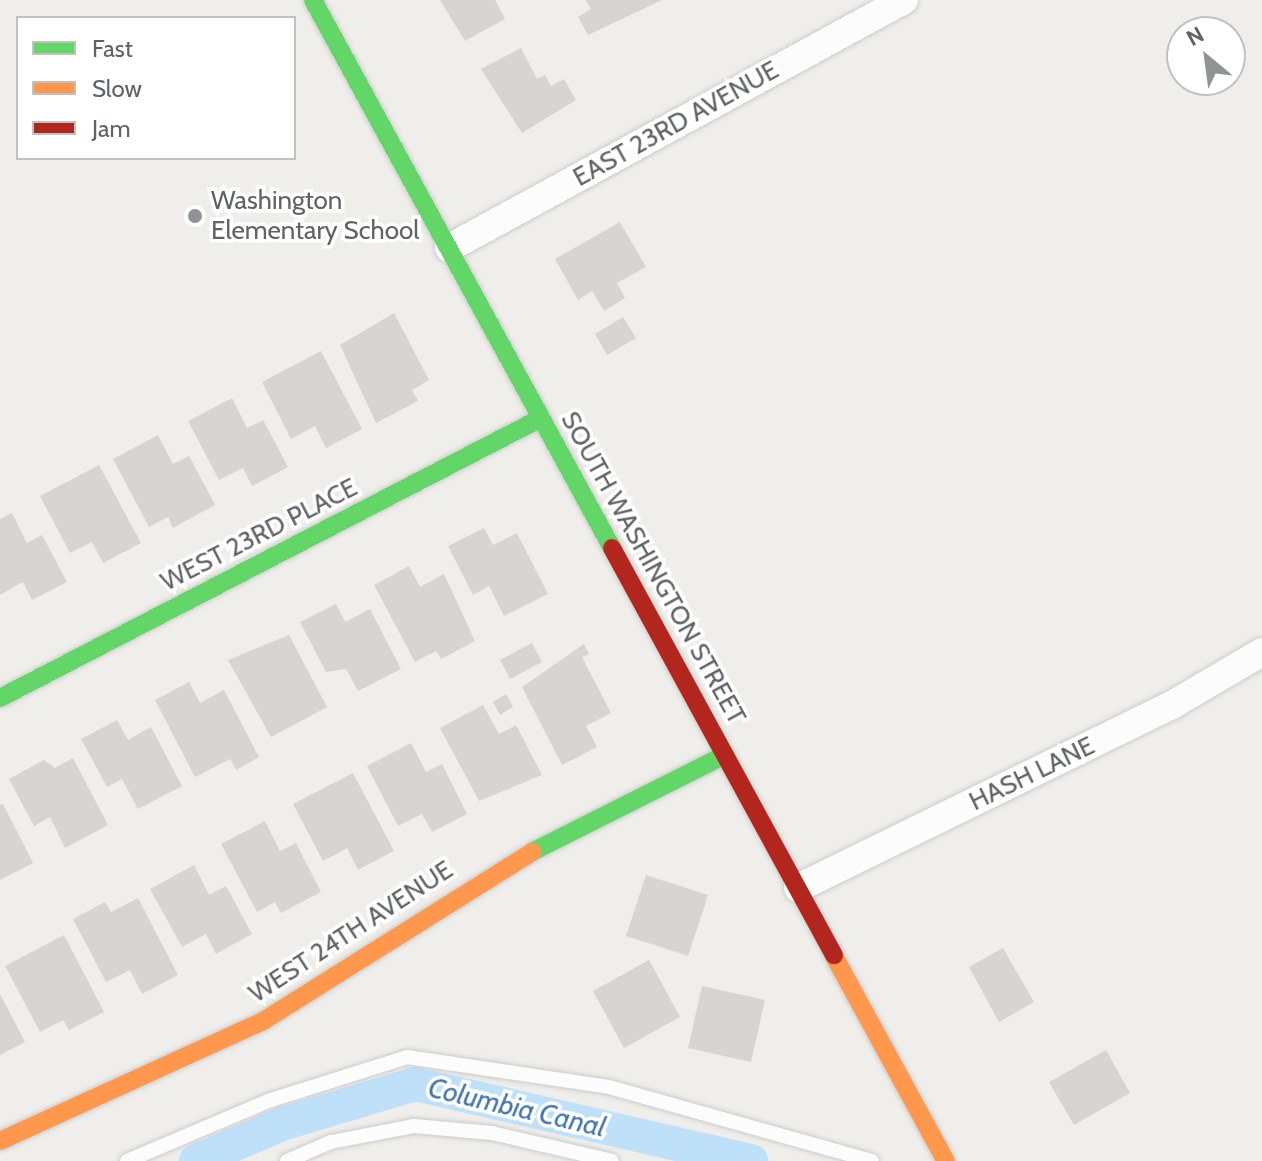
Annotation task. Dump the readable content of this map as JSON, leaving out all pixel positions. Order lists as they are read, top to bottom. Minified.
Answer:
{"streets":{"street":["EAST 23RD AVENUE","WEST 23RD PLACE","SOUTH WASHINGTON STREET","HASH LANE","WEST 24TH AVENUE"]},"crossings":[["EAST 23RD AVENUE","SOUTH WASHINGTON STREET"],["WEST 23RD PLACE","SOUTH WASHINGTON STREET"],["SOUTH WASHINGTON STREET","HASH LANE"],["SOUTH WASHINGTON STREET","WEST 24TH AVENUE"]],"water":["Columbia Canal"],"places":["Washington Elementary School"],"legend":["Fast","Slow","Jam"],"north":"top left"}
